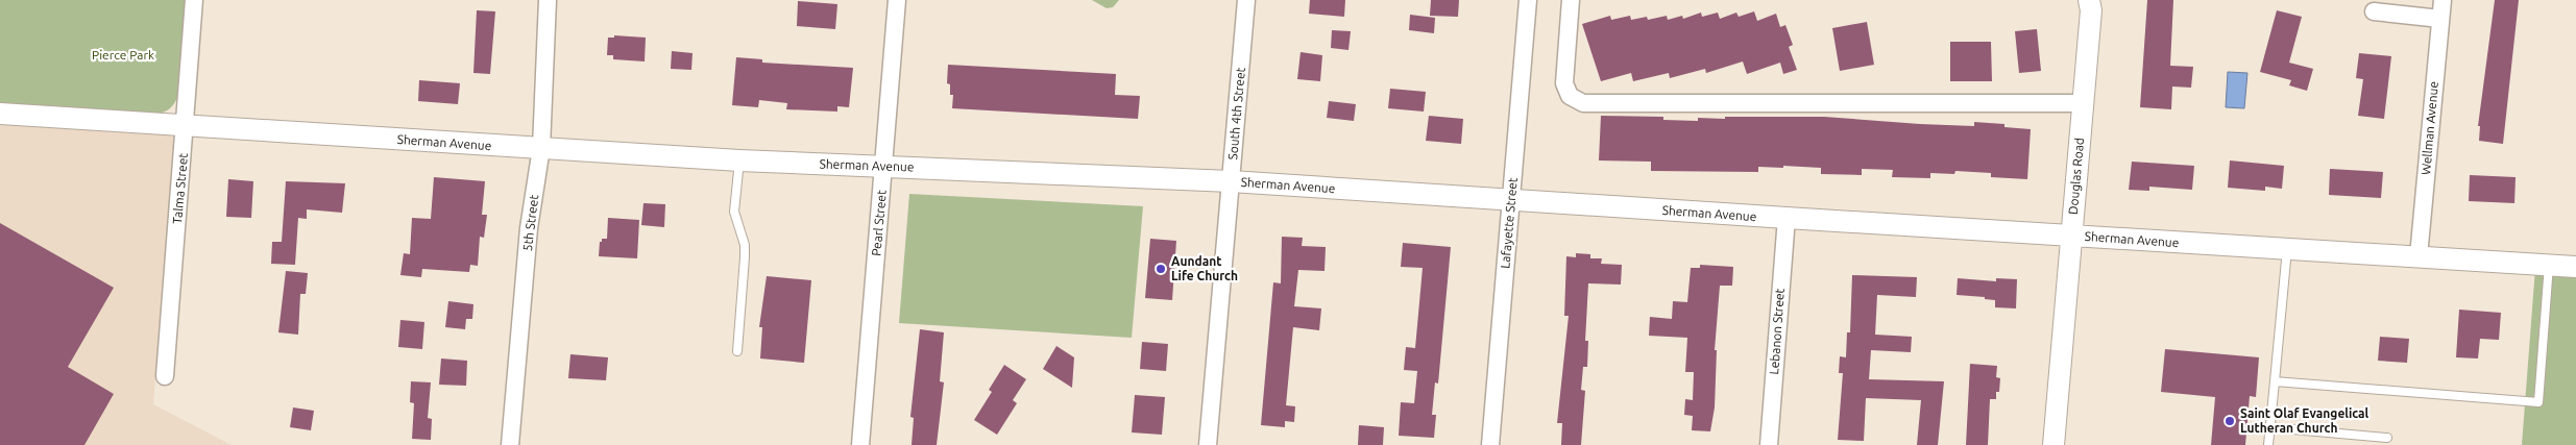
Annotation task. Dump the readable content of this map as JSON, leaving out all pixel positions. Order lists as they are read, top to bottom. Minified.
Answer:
{"streets":{"street":["South 4th Street","Wellman Avenue","Sherman Avenue","Douglas Road","Talma Street","5th Street","Pearl Street","Lafayette Street","Lebanon Street"]},"crossings":[["South 4th Street","Sherman Avenue"],["Wellman Avenue","Sherman Avenue"],["Sherman Avenue","Douglas Road"],["Sherman Avenue","Talma Street"],["Sherman Avenue","5th Street"],["Sherman Avenue","Pearl Street"],["Sherman Avenue","Lafayette Street"],["Sherman Avenue","Lebanon Street"]],"parks":["Pierce Park"],"places":["Aundant Life Church","Saint Olaf Evangelical Lutheran Church"]}
